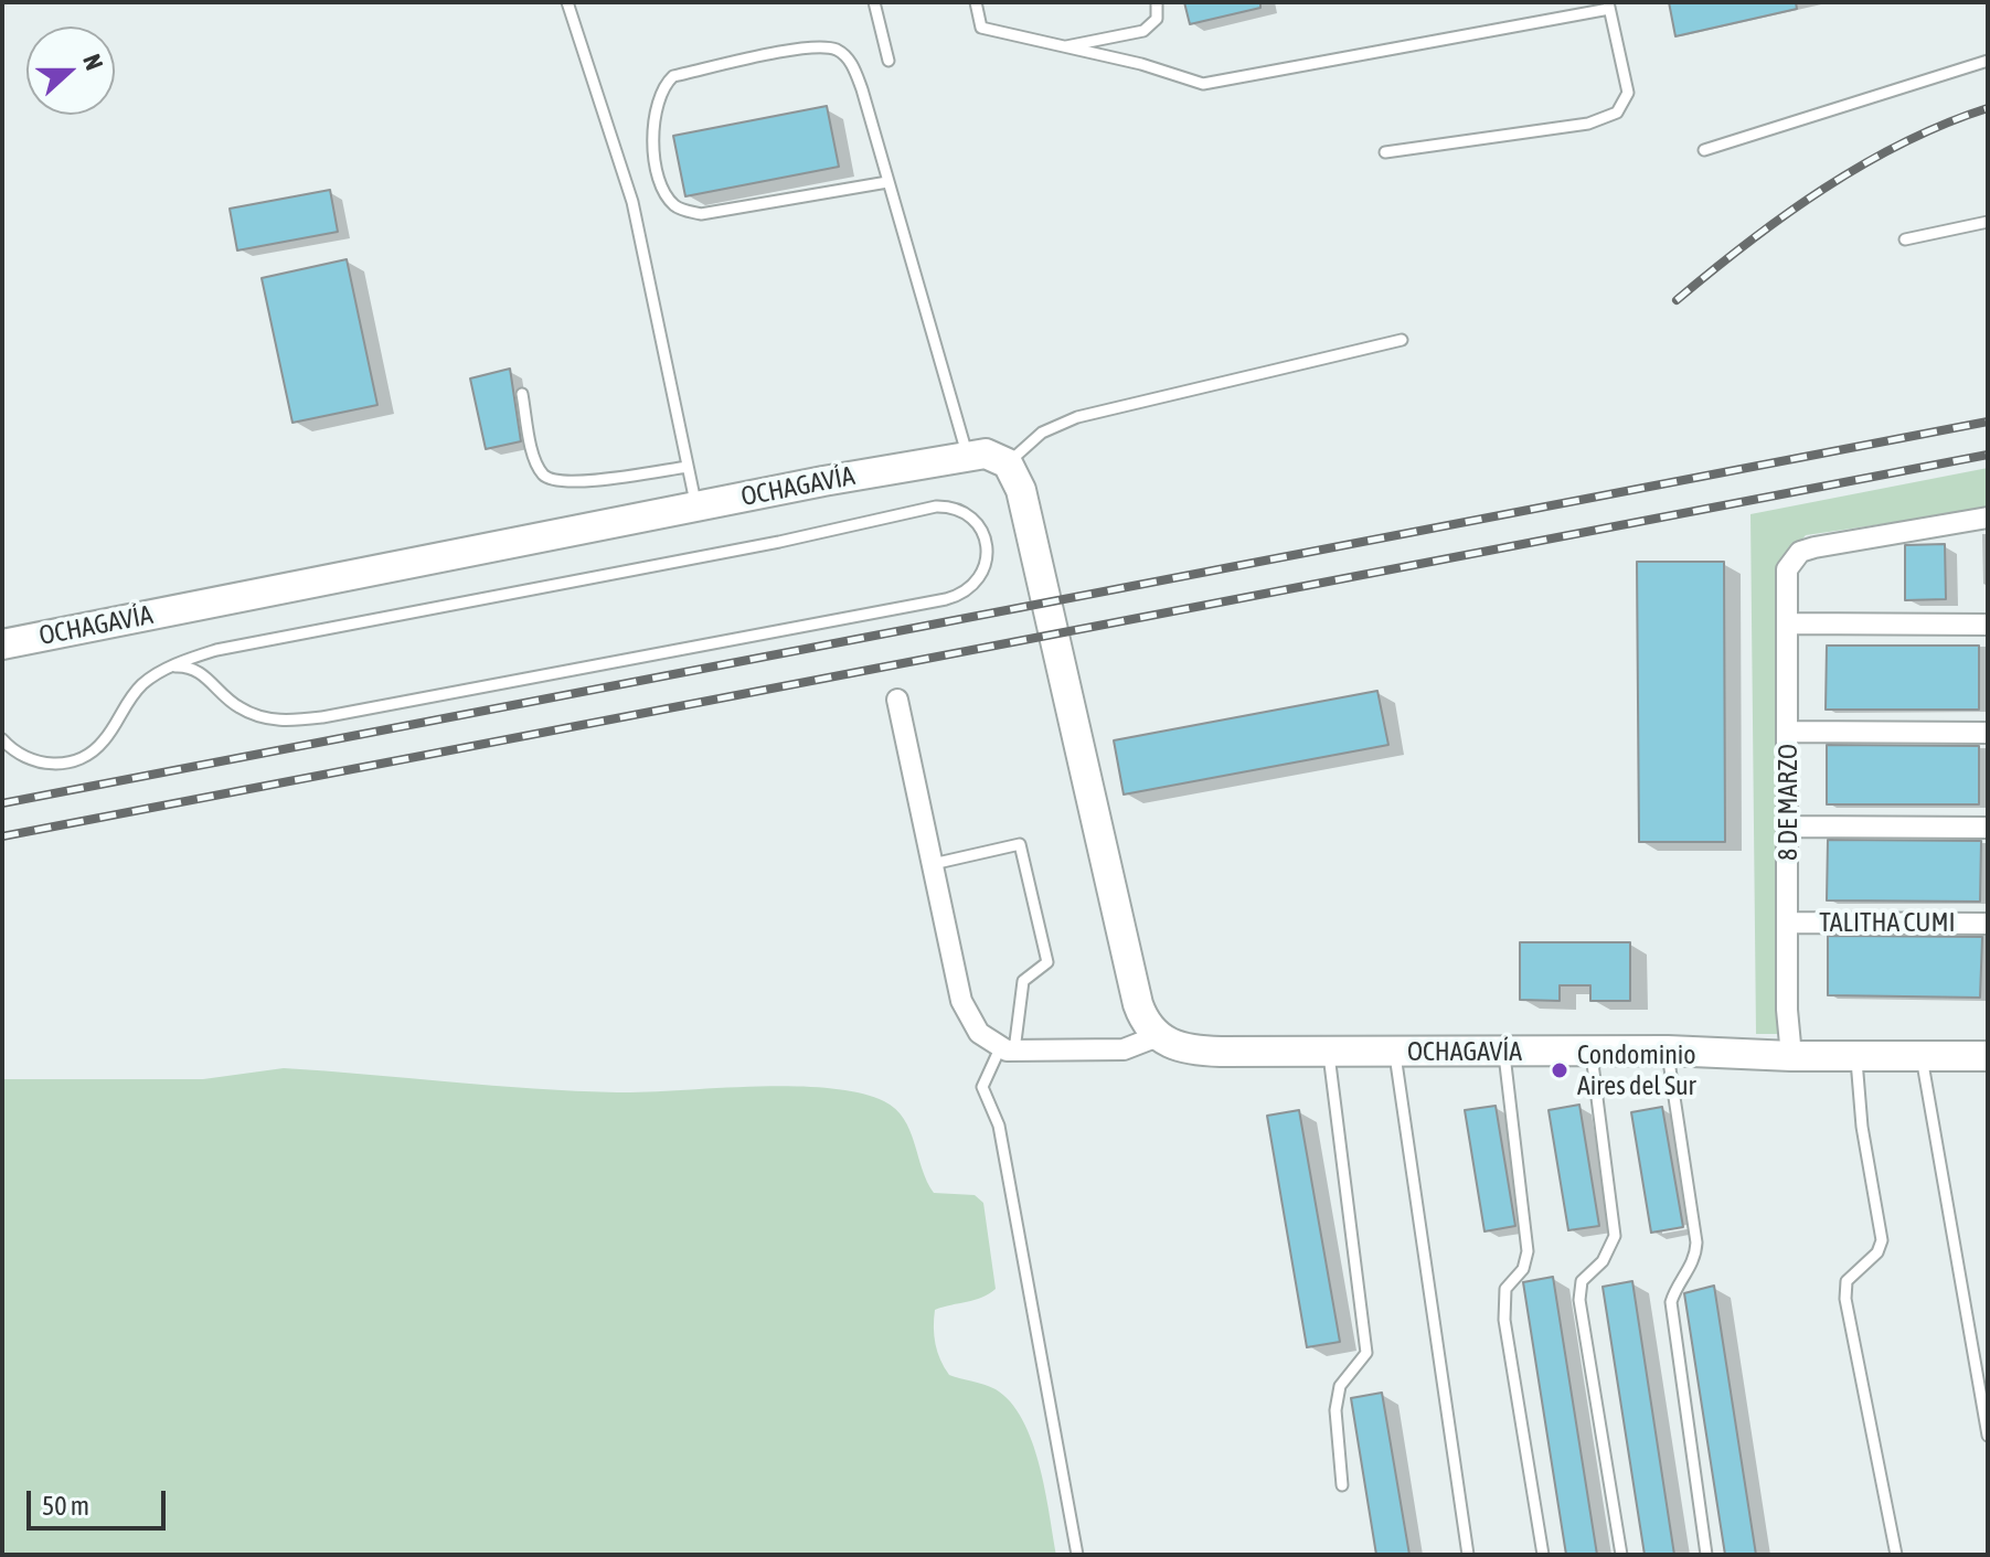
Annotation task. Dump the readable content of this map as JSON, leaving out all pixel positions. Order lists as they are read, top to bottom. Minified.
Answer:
{"streets":{"main road":["OCHAGAVÍA"],"street":["8 DE MARZO","TALITHA CUMI"]},"crossings":[["OCHAGAVÍA","8 DE MARZO"],["8 DE MARZO","TALITHA CUMI"]],"places":["Condominio Aires del Sur"],"scale_bar":"50 m","north":"right"}
